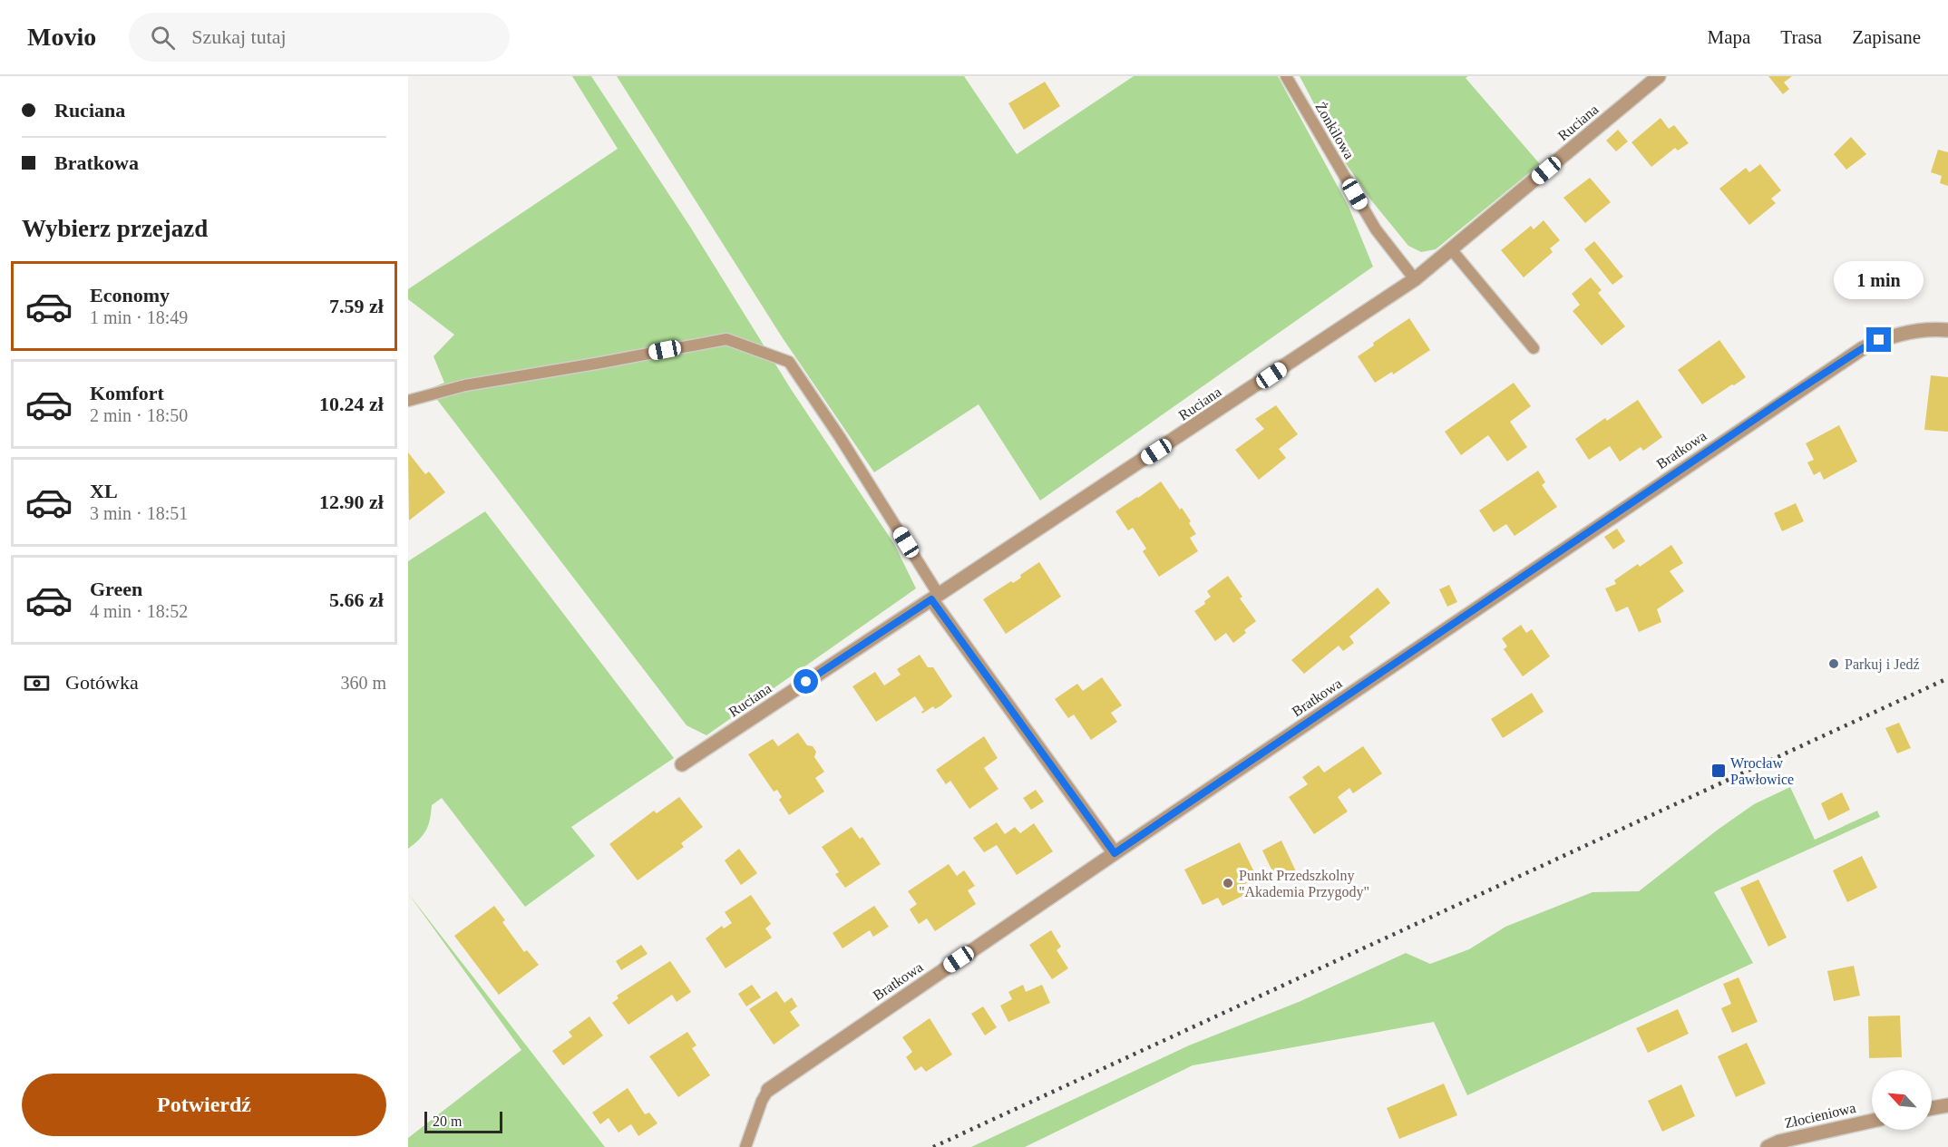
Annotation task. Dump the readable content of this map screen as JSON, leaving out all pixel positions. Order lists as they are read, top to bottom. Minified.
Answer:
{"streets":{"street":["Ruciana","Bratkowa","Złocieniowa"],"lane":["Żonkilowa"]},"crossings":[["Ruciana","Żonkilowa"]],"places":{"other":["Parkuj i Jedź","Punkt Przedszkolny \"Akademia Przygody\""],"transit":["Wrocław Pawłowice"]},"scale_bar":"20 m","north":"top left","page":{"header":"Movio","search":"Szukaj tutaj","nav":["Mapa","Trasa","Zapisane"],"banner":["Ruciana","Bratkowa"],"heading":"Wybierz przejazd","list":[{"name":"Economy","note":"1 min · 18:49","value":"7.59 zł"},{"name":"Komfort","note":"2 min · 18:50","value":"10.24 zł"},{"name":"XL","note":"3 min · 18:51","value":"12.90 zł"},{"name":"Green","note":"4 min · 18:52","value":"5.66 zł"}],"bubble":"1 min","pay":["Gotówka","360 m"],"buttons":"Potwierdź","scale":"20 m"}}
